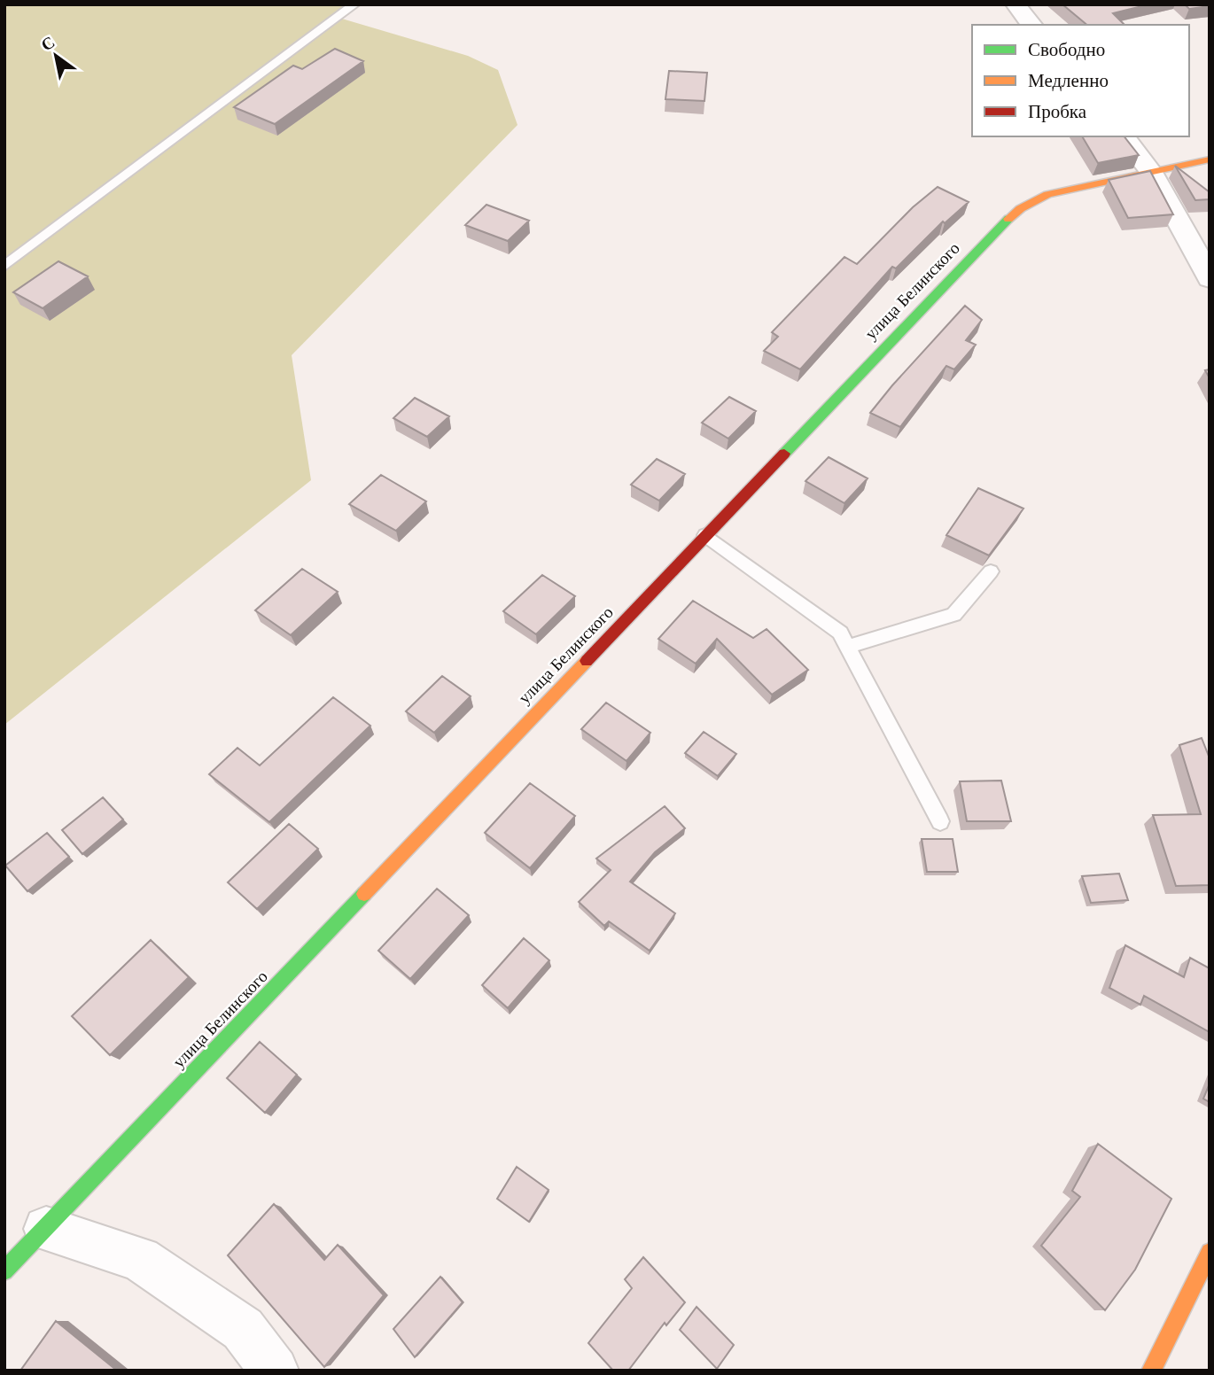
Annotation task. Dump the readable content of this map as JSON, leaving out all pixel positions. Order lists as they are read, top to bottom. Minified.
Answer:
{"streets":{"street":["улица Белинского"]},"legend":["Свободно","Медленно","Пробка"],"north":"top left"}
